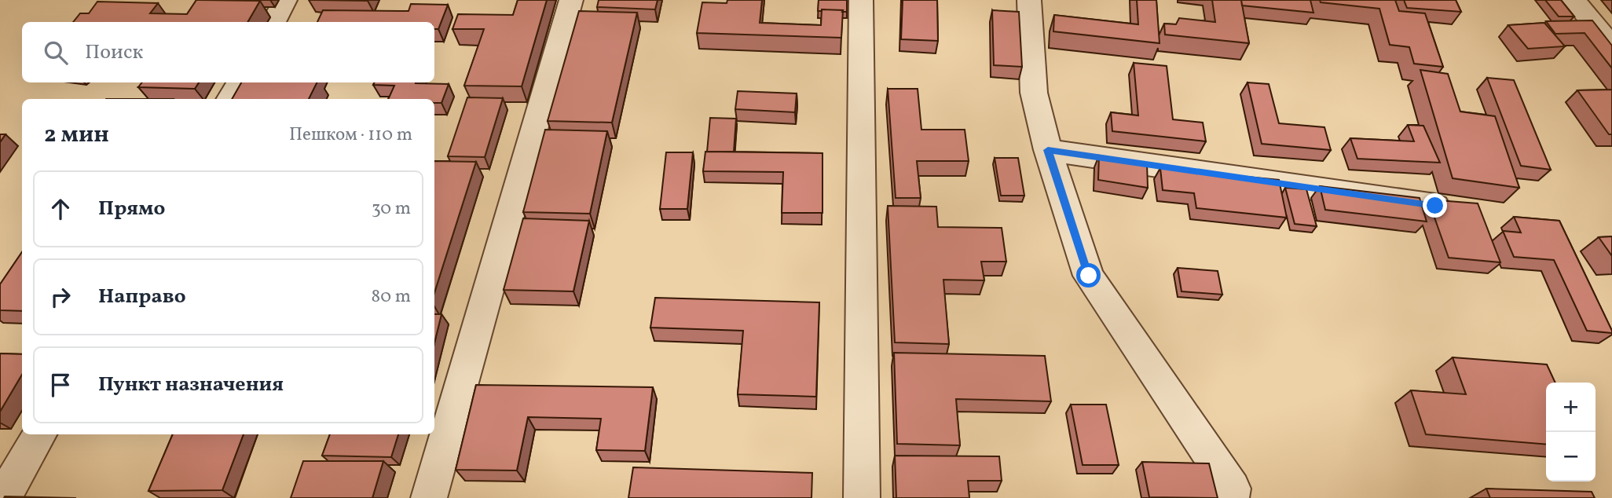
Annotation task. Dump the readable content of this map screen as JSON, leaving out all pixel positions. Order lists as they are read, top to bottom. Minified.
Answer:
{"page":{"search":"Поиск","heading":["2 мин","Пешком · 110 m"],"list":[["Прямо","30 m"],["Направо","80 m"],"Пункт назначения"],"map_buttons":["+","−"]}}
